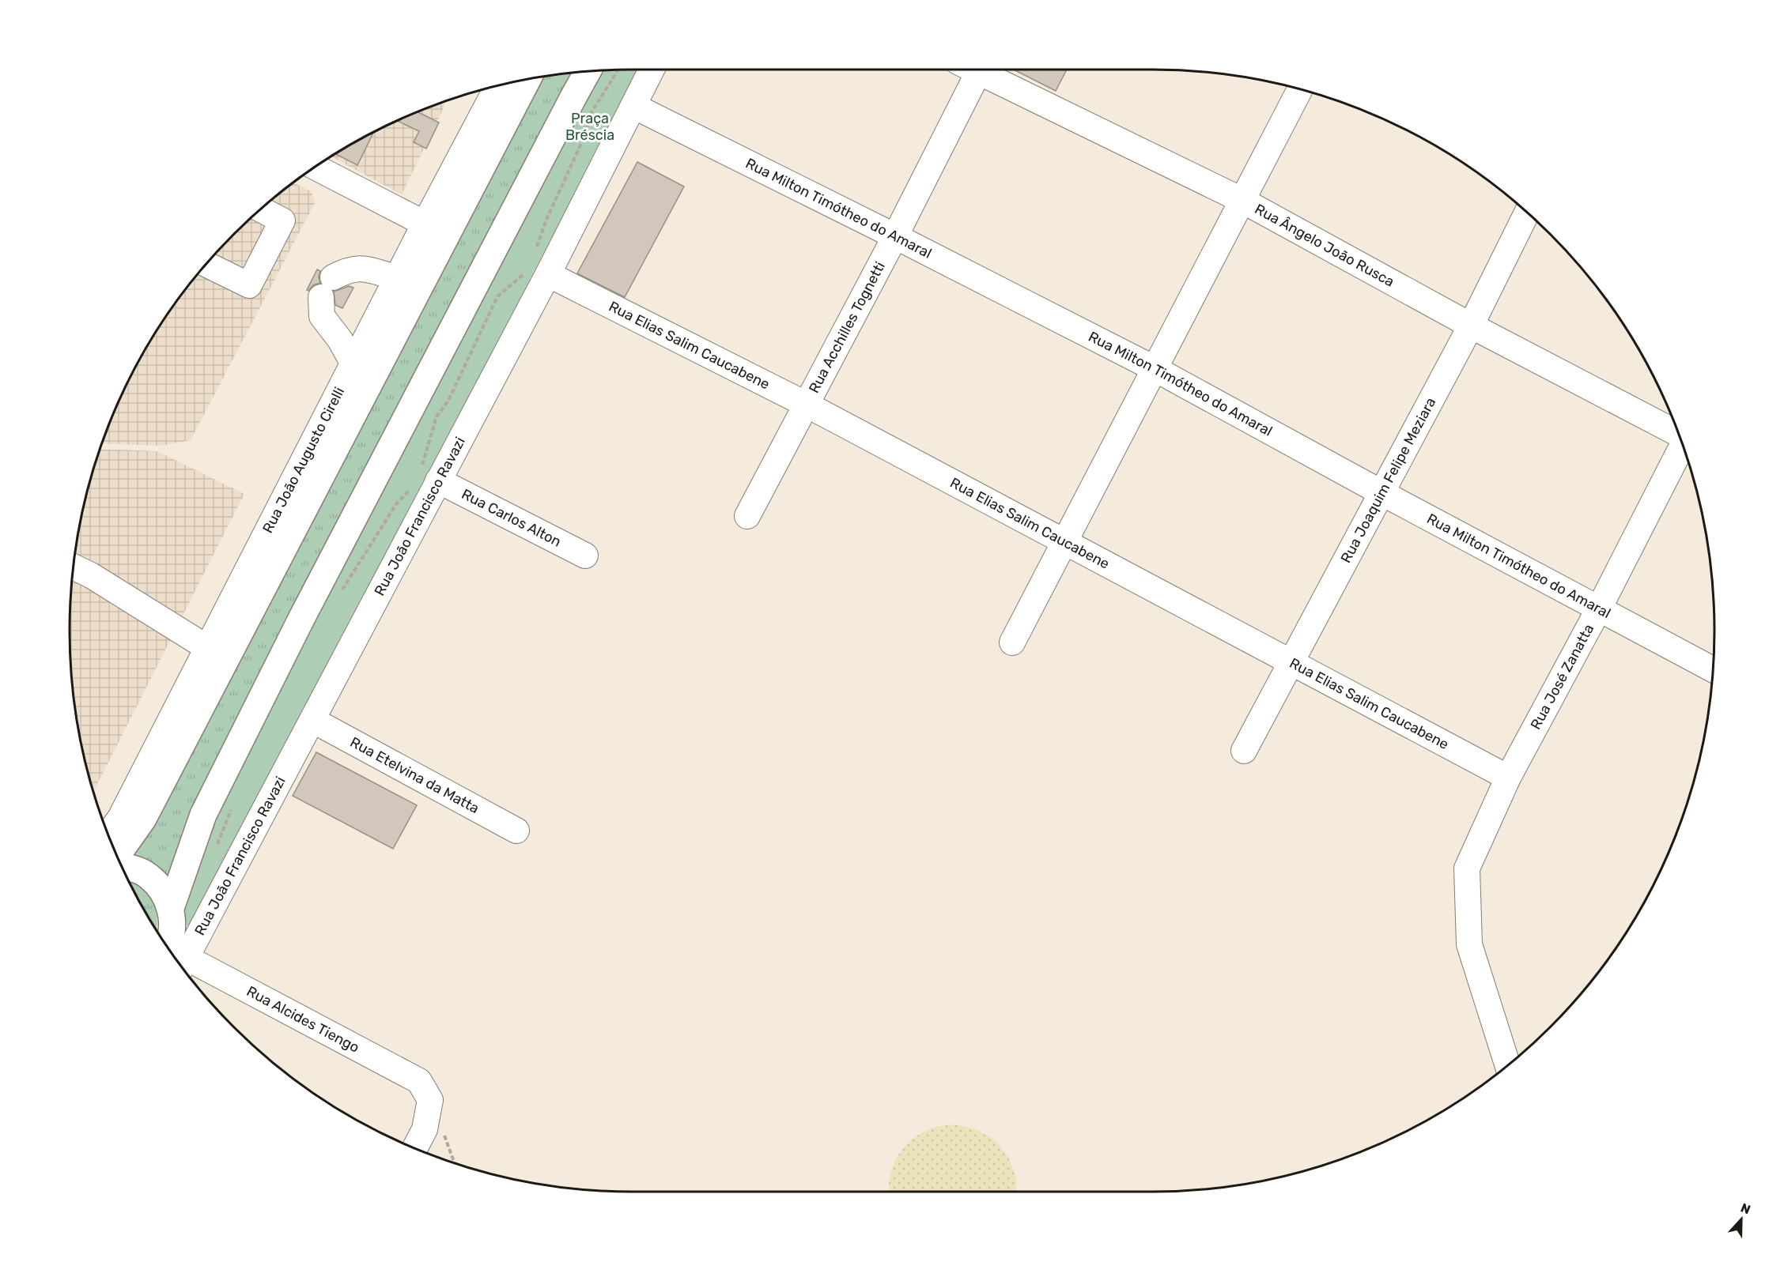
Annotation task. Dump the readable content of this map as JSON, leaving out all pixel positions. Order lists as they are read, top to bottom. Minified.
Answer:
{"streets":{"street":["Rua Milton Timótheo do Amaral","Rua Ângelo João Rusca","Rua Acchilles Tognetti","Rua Elias Salim Caucabene","Rua João Augusto Cirelli","Rua Joaquim Felipe Meziara","Rua João Francisco Ravazi","Rua Carlos Alton","Rua José Zanatta","Rua Etelvina da Matta","Rua Alcides Tiengo"]},"crossings":[["Rua Milton Timótheo do Amaral","Rua Acchilles Tognetti"],["Rua Milton Timótheo do Amaral","Rua Joaquim Felipe Meziara"],["Rua Milton Timótheo do Amaral","Rua João Francisco Ravazi"],["Rua Milton Timótheo do Amaral","Rua José Zanatta"],["Rua Ângelo João Rusca","Rua Joaquim Felipe Meziara"],["Rua Acchilles Tognetti","Rua Elias Salim Caucabene"],["Rua Elias Salim Caucabene","Rua Joaquim Felipe Meziara"],["Rua Elias Salim Caucabene","Rua João Francisco Ravazi"],["Rua Elias Salim Caucabene","Rua José Zanatta"],["Rua João Francisco Ravazi","Rua Carlos Alton"],["Rua João Francisco Ravazi","Rua Etelvina da Matta"],["Rua João Francisco Ravazi","Rua Alcides Tiengo"]],"parks":["Praça Bréscia"],"north":"top"}
